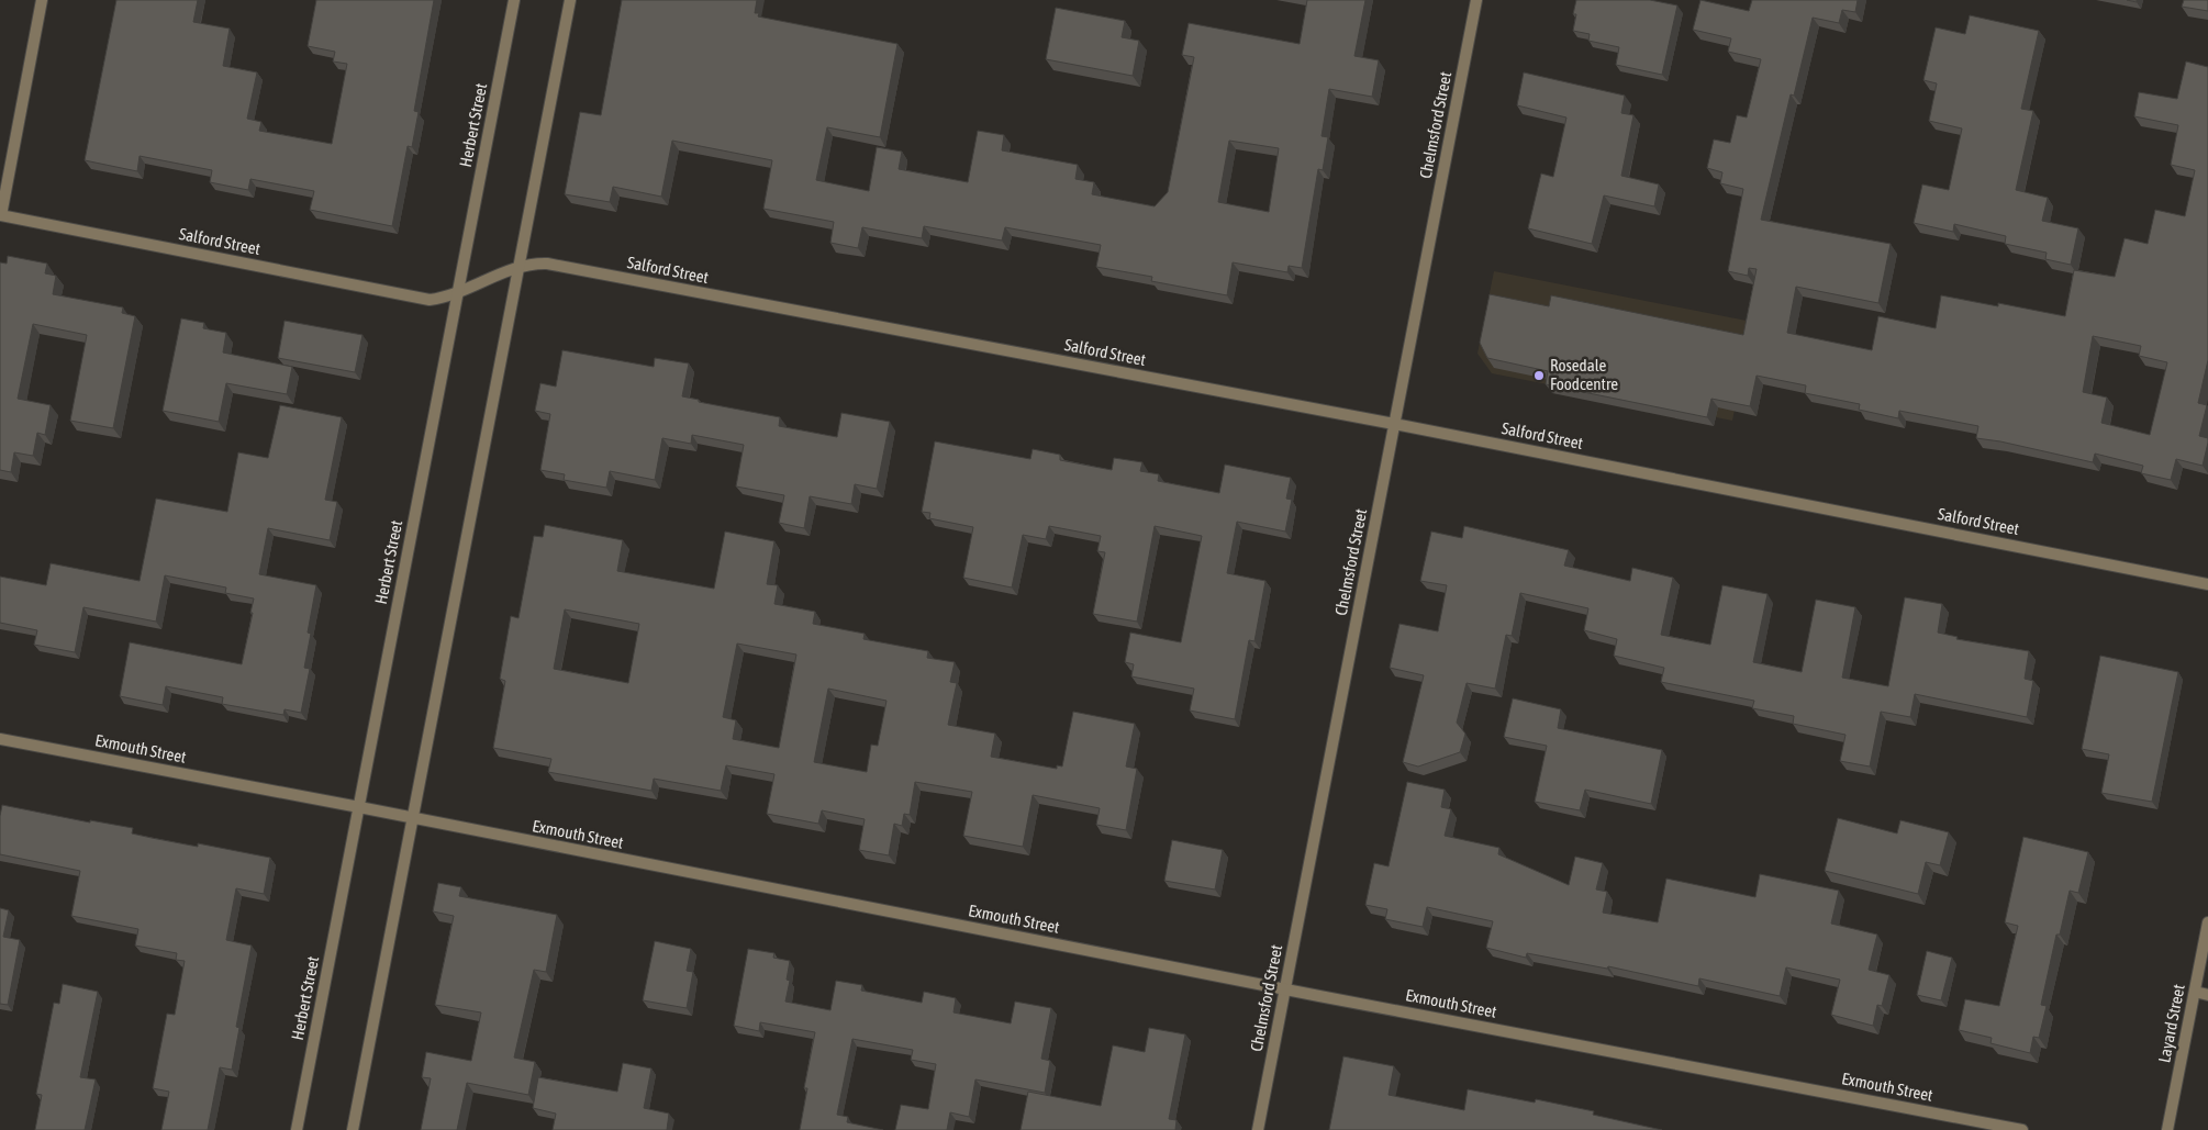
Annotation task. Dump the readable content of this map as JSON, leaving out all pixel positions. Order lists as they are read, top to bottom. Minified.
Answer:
{"streets":{"street":["Herbert Street","Chelmsford Street","Salford Street","Exmouth Street","Layard Street"]},"crossings":[["Herbert Street","Salford Street"],["Herbert Street","Exmouth Street"],["Chelmsford Street","Salford Street"],["Chelmsford Street","Exmouth Street"]],"places":["Rosedale Foodcentre"]}
